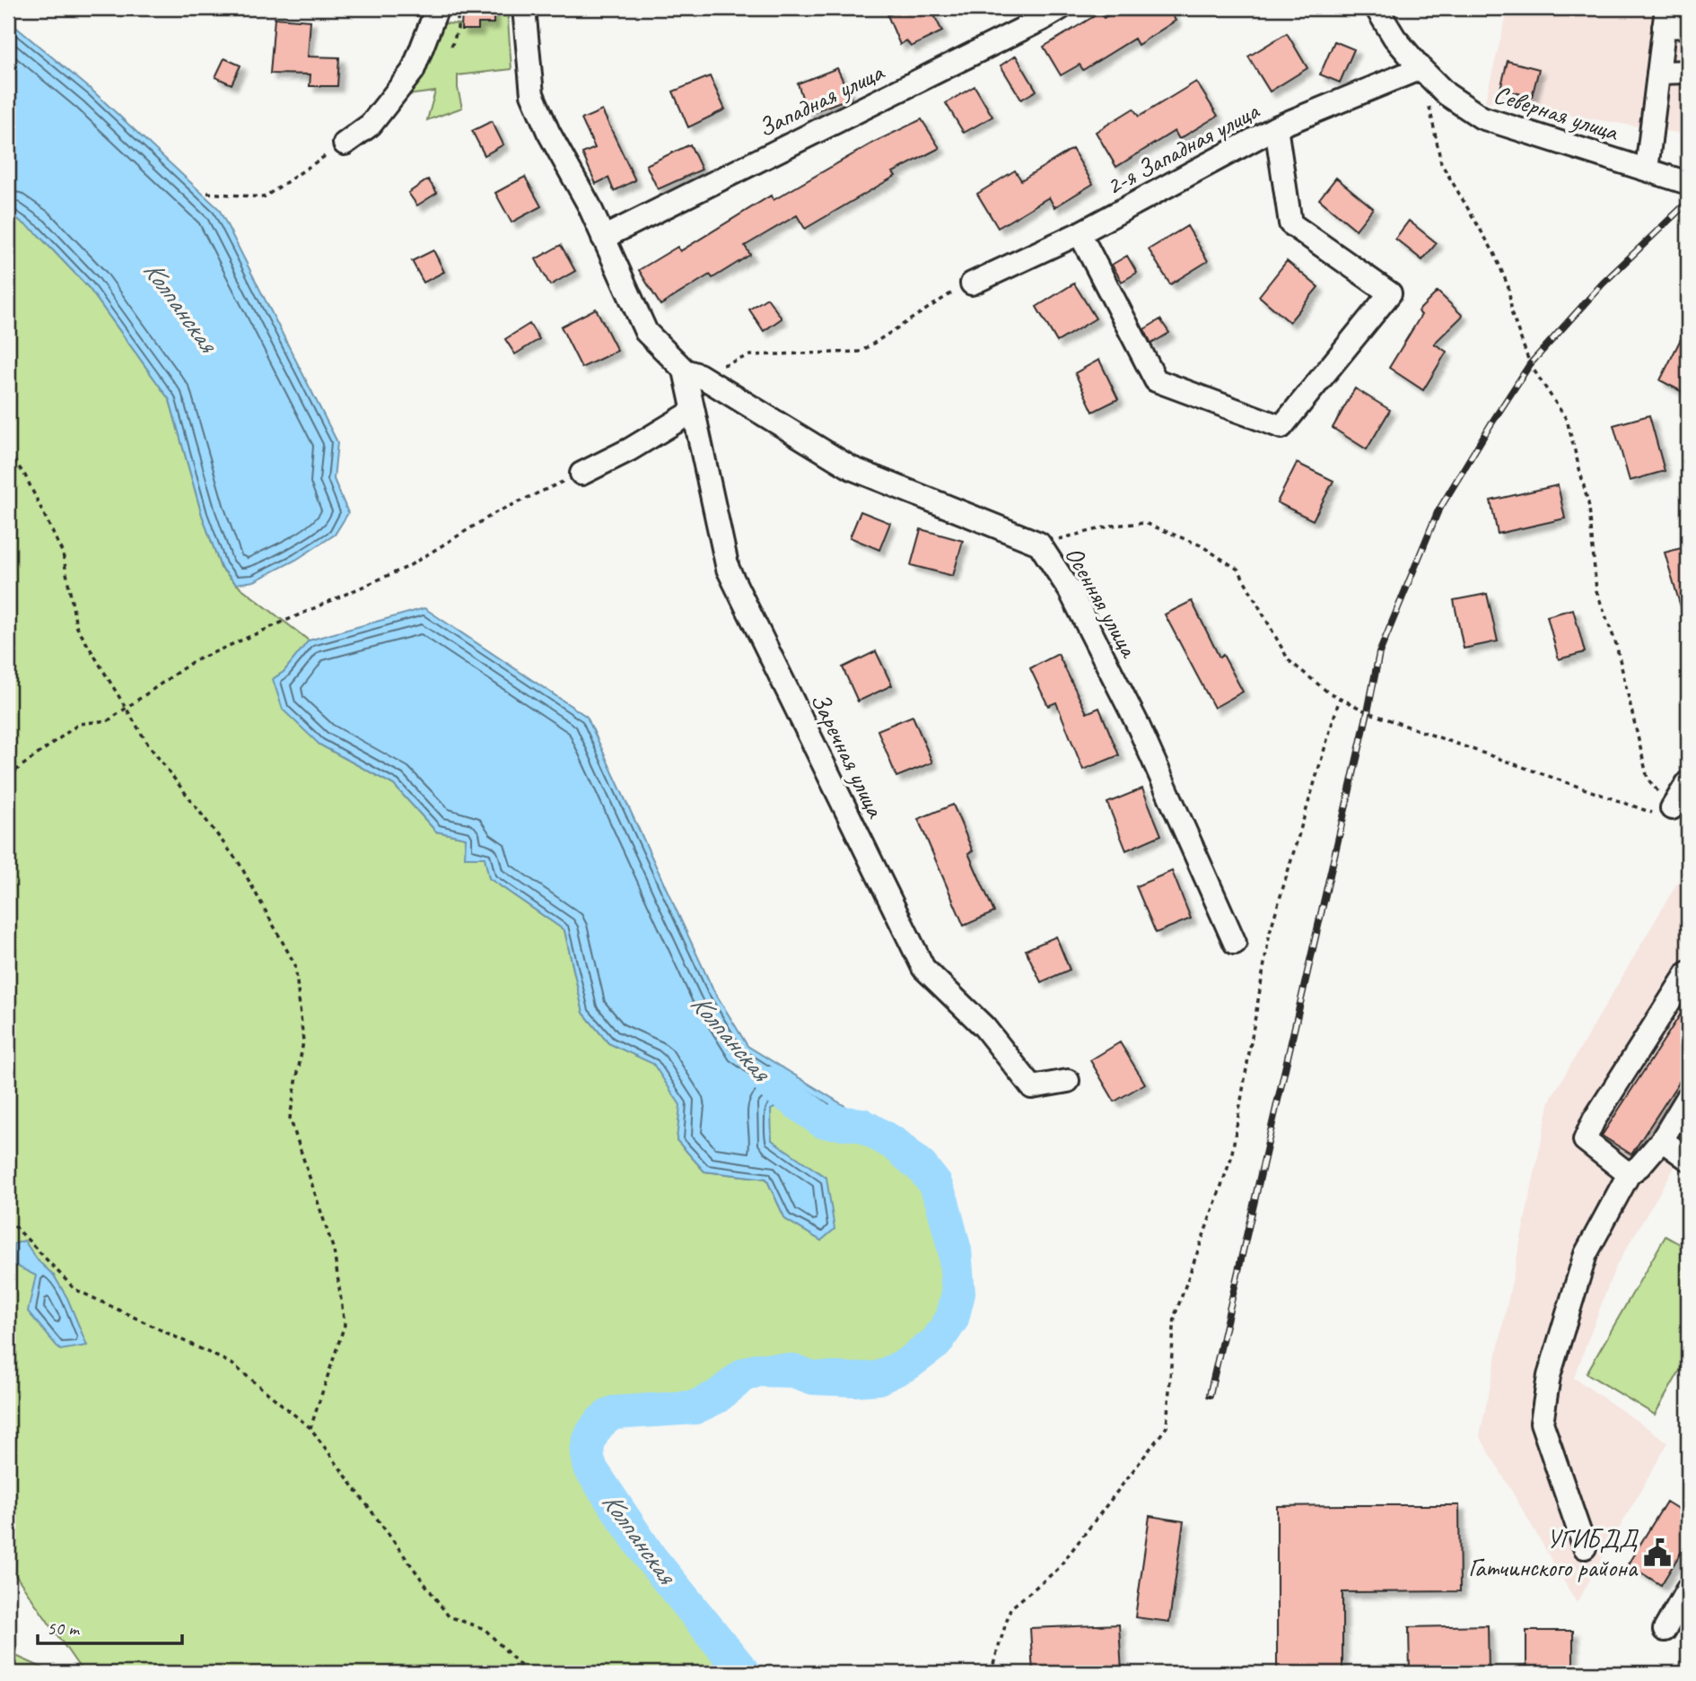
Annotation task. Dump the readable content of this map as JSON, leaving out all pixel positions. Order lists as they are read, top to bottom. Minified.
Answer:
{"streets":{"street":["Западная улица","Северная улица","2-я Западная улица","Осенняя улица","Заречная улица"]},"crossings":[["Северная улица","2-я Западная улица"],["Осенняя улица","Заречная улица"]],"water":["Колпанская"],"places":{"public building":["УГИБДД Гатчинского района"]},"scale_bar":"50 m"}
